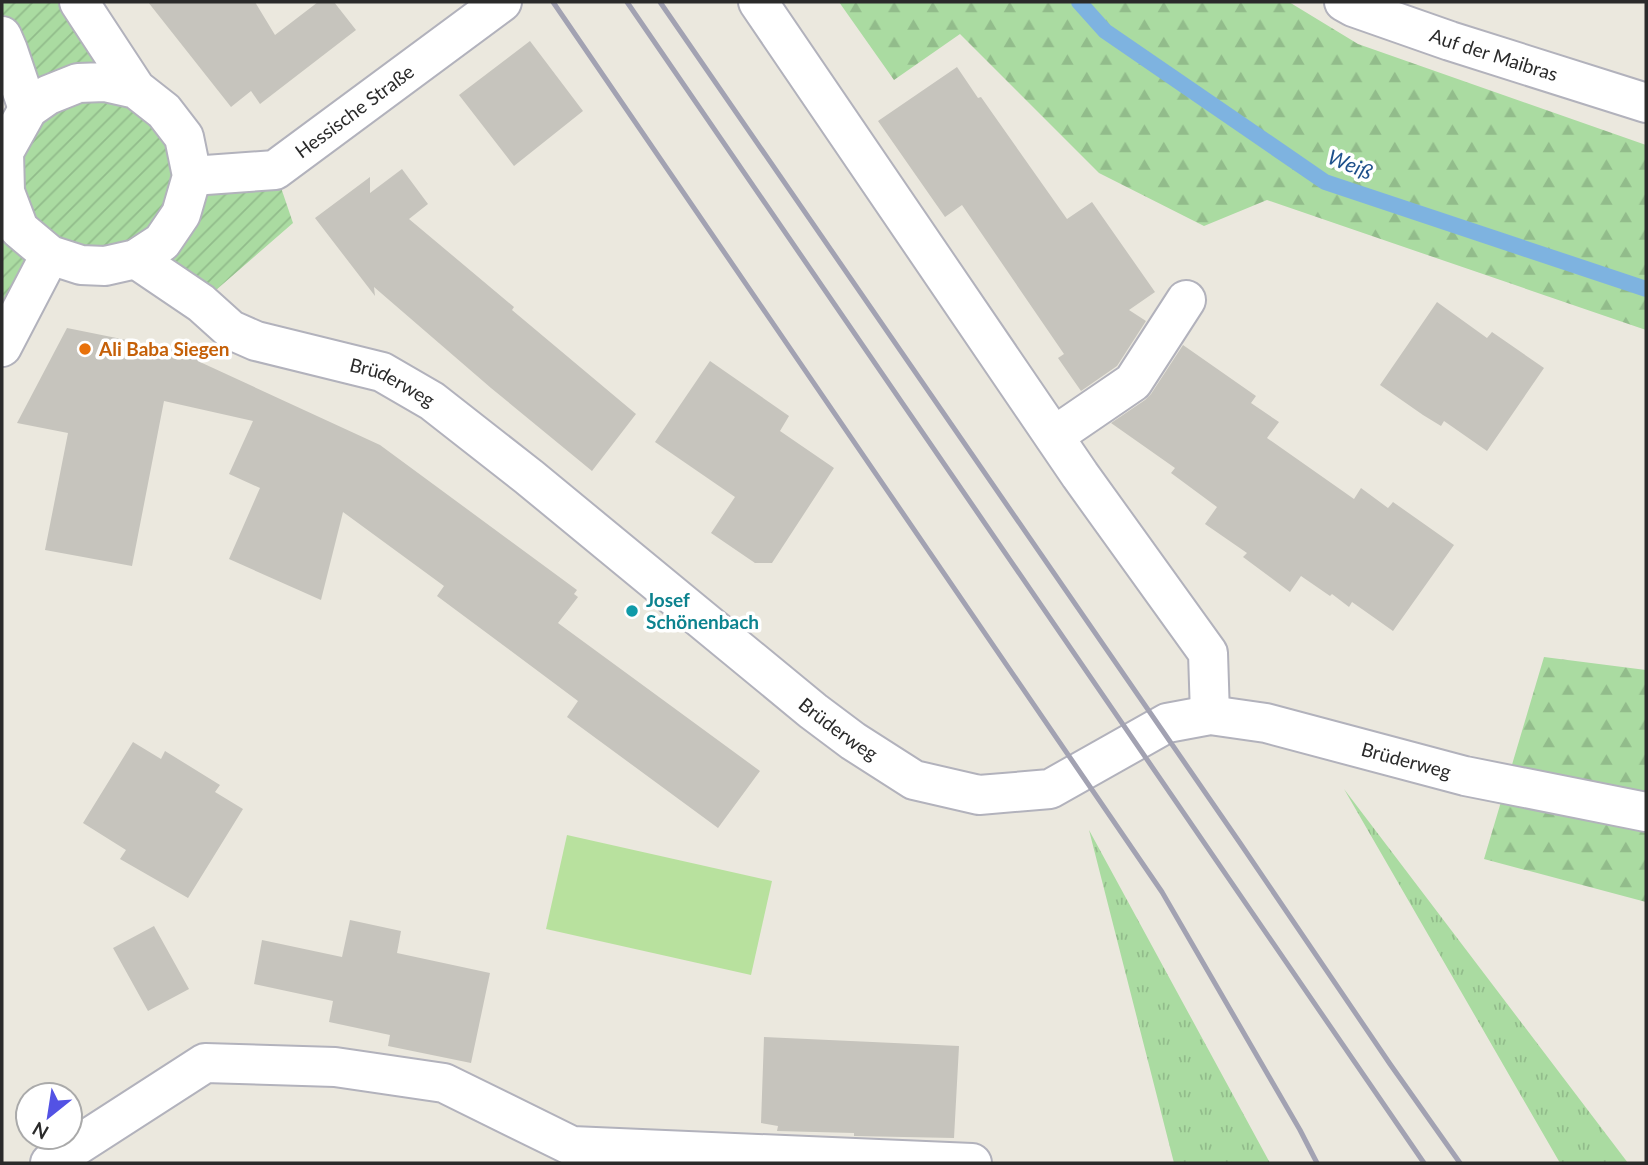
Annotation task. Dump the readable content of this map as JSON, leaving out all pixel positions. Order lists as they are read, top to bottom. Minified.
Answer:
{"streets":{"street":["Auf der Maibras","Hessische Straße","Brüderweg"]},"crossings":[["Hessische Straße","Brüderweg"]],"water":["Weiß"],"places":["Ali Baba Siegen","Josef Schönenbach"],"north":"bottom left"}
